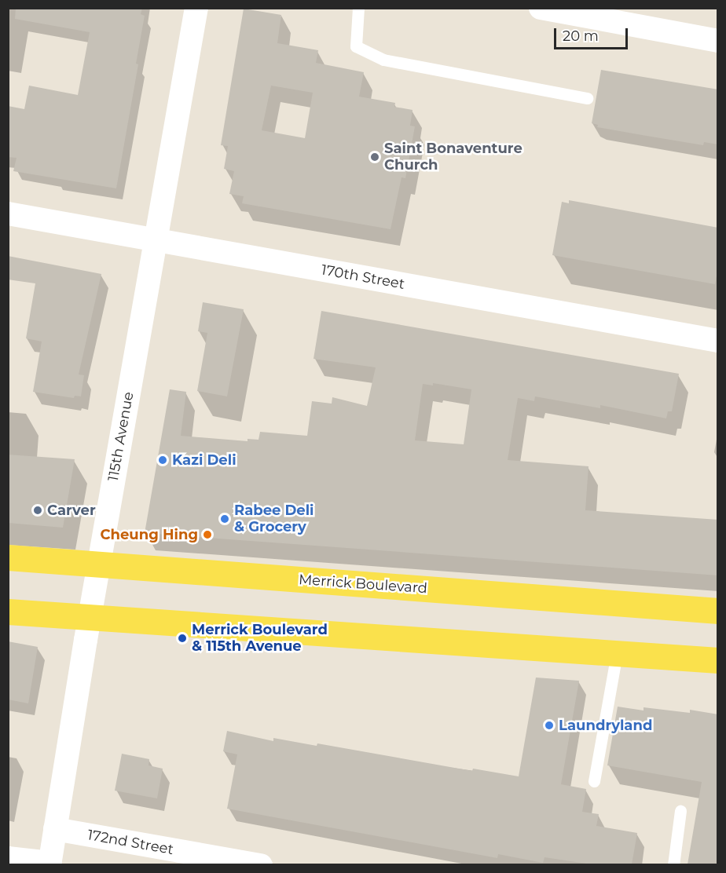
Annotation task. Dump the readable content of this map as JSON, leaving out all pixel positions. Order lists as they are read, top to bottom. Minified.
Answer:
{"streets":{"main road":["Merrick Boulevard"],"street":["170th Street","115th Avenue","172nd Street"]},"crossings":[["170th Street","115th Avenue"],["115th Avenue","Merrick Boulevard"],["115th Avenue","172nd Street"]],"places":["Saint Bonaventure Church","Kazi Deli","Carver","Rabee Deli & Grocery","Cheung Hing","Merrick Boulevard & 115th Avenue","Laundryland"],"scale_bar":"20 m"}
